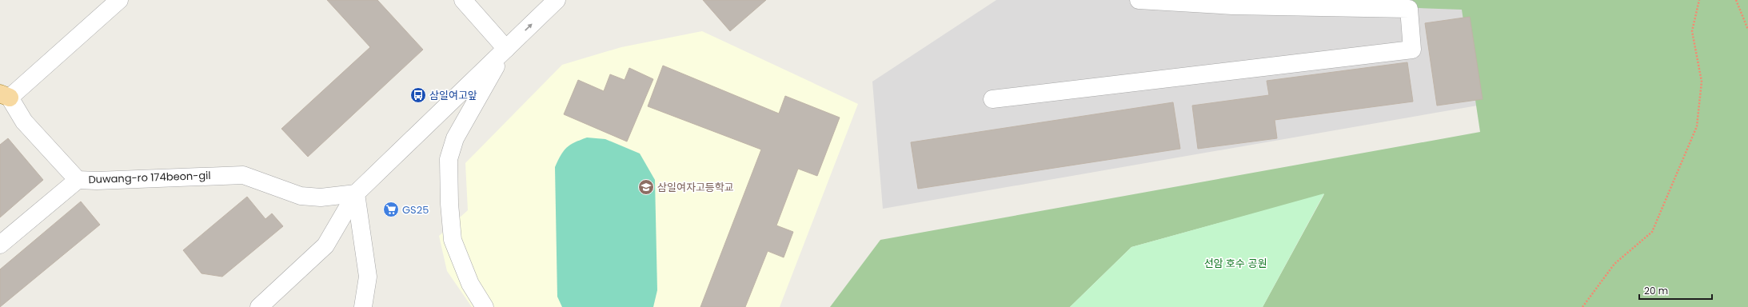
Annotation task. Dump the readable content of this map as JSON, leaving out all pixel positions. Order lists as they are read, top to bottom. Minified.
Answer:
{"streets":{"street":["Duwang-ro 174beon-gil"]},"parks":["선암 호수 공원"],"places":{"bus stop":["삼일여고앞"],"school or university":["삼일여자고등학교"],"supermarket":["GS25"]},"scale_bar":"20 m"}
